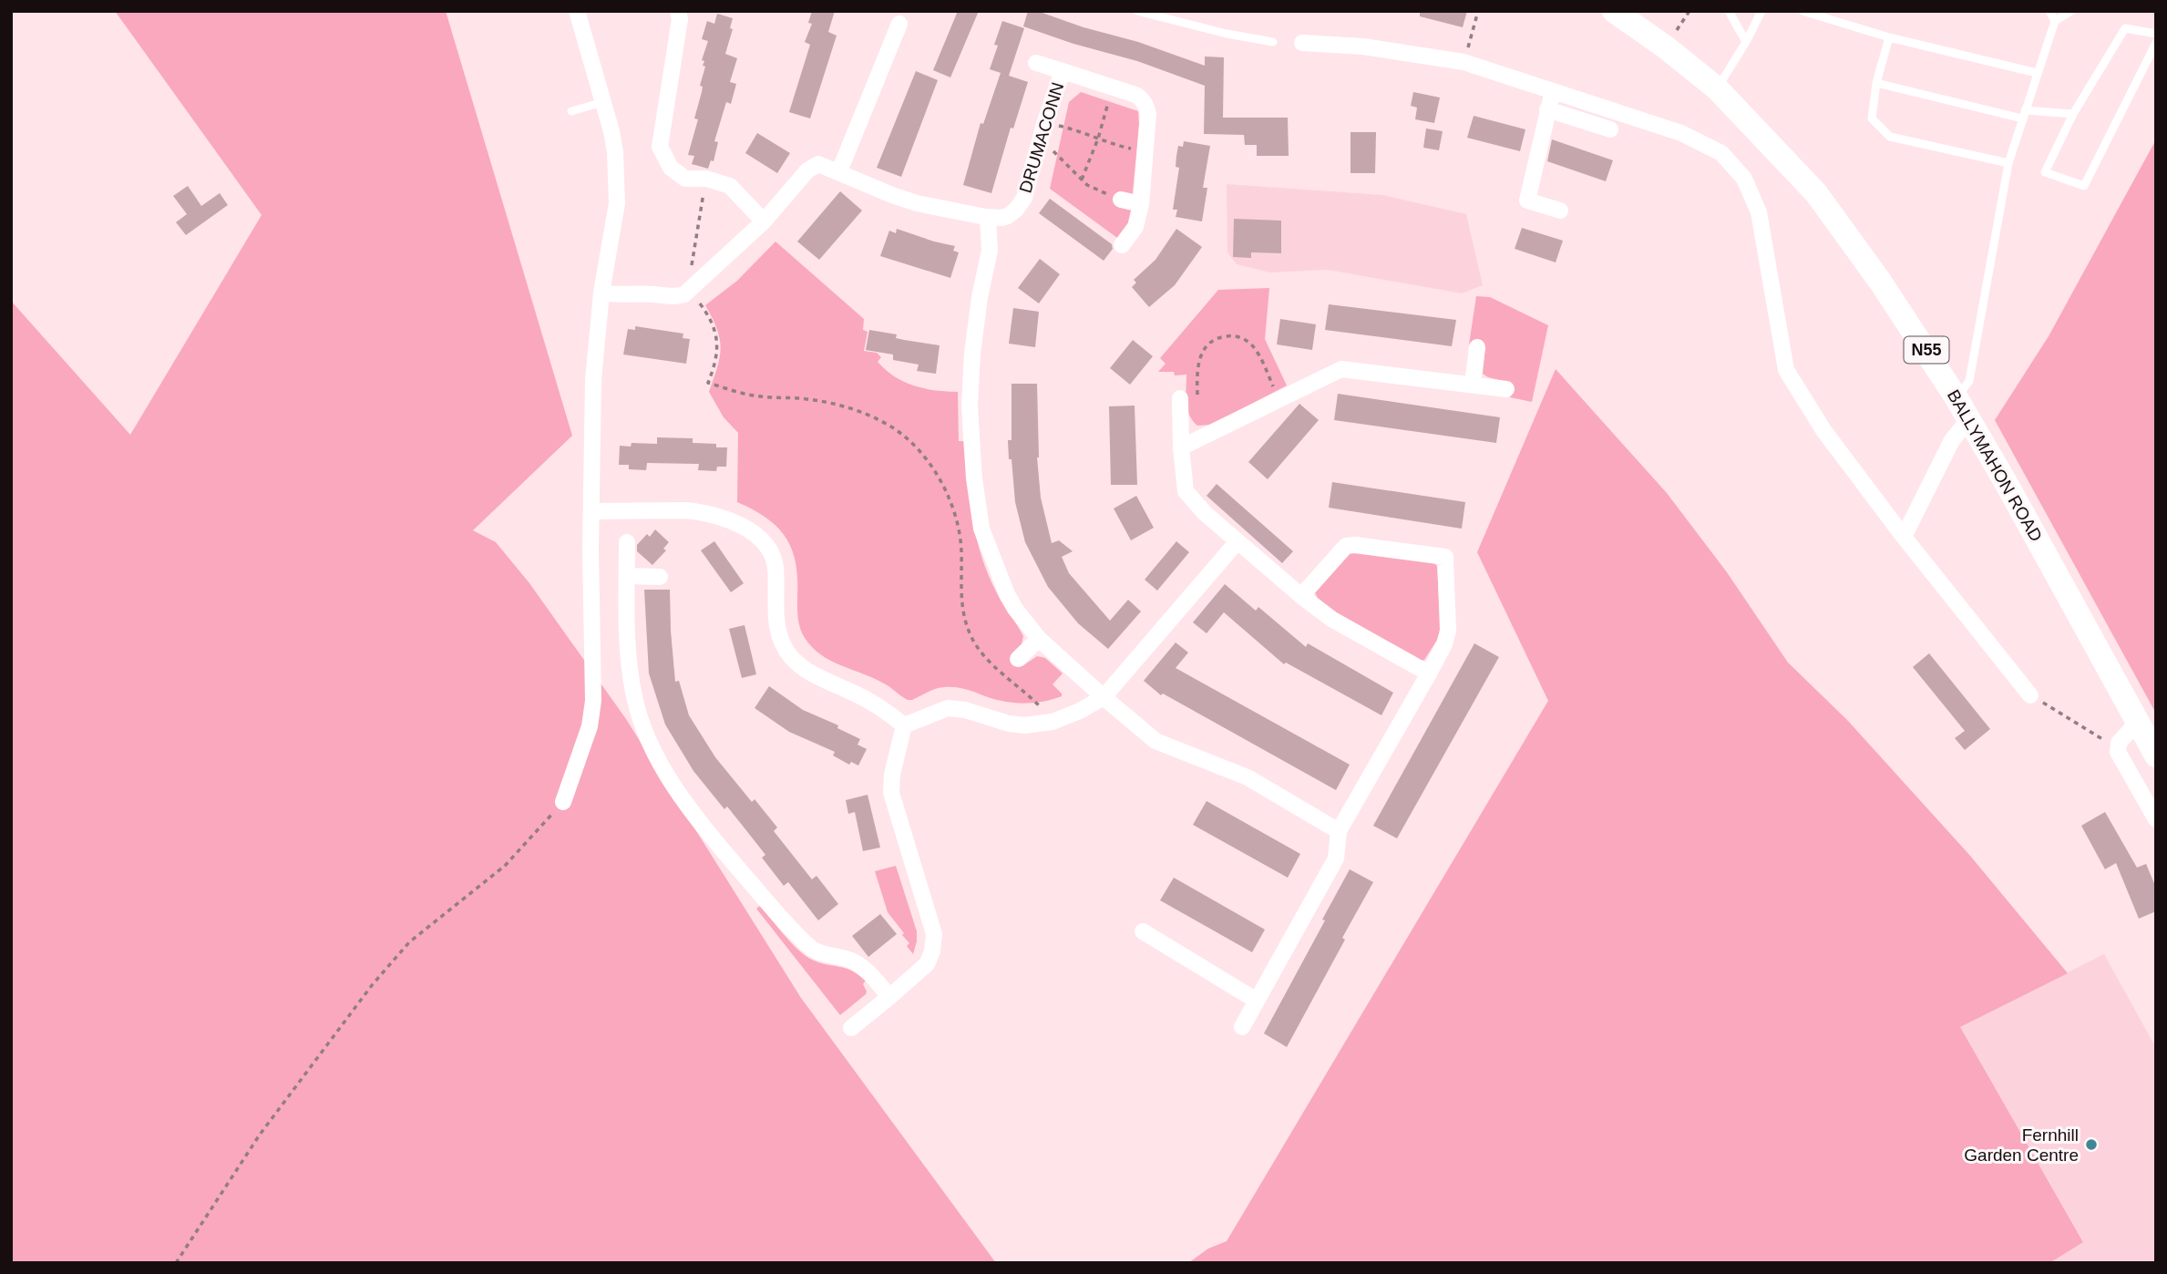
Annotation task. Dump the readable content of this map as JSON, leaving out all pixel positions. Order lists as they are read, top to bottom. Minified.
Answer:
{"streets":{"main road":["N55","BALLYMAHON ROAD"],"street":["DRUMACONN"]},"places":["Fernhill Garden Centre"]}
